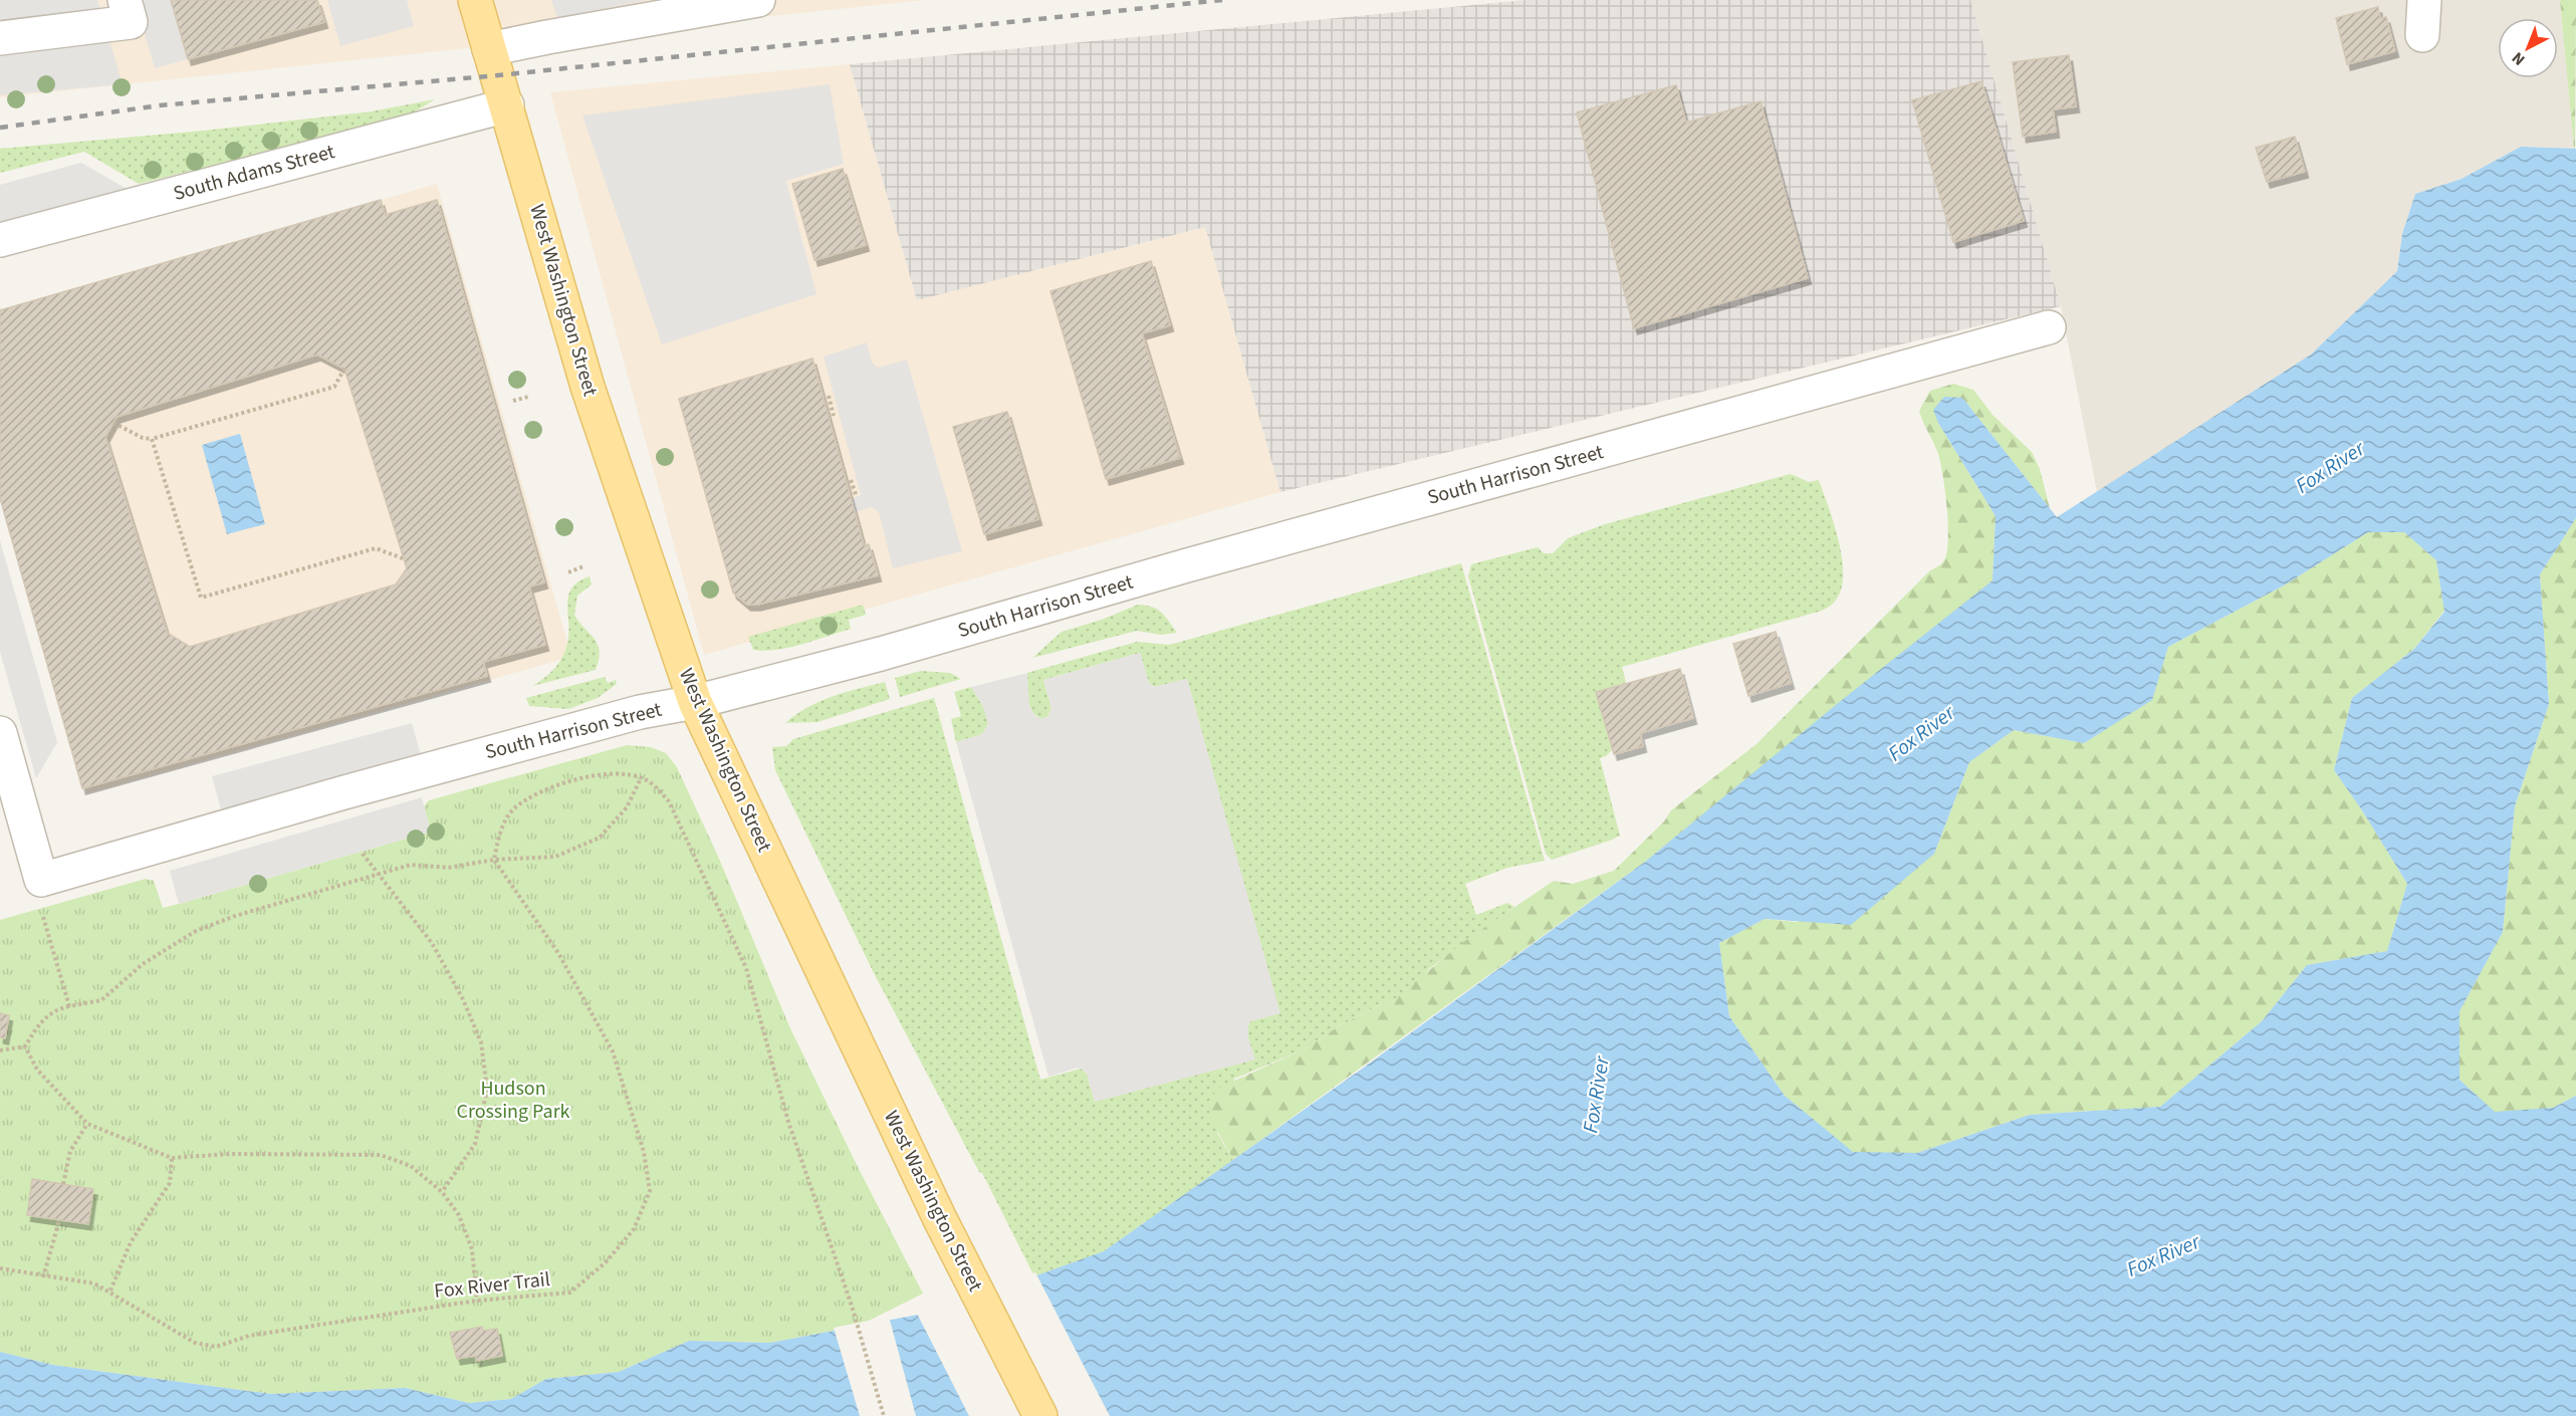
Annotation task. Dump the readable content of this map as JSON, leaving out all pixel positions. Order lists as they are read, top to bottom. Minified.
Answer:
{"streets":{"main road":["West Washington Street"],"street":["South Adams Street","South Harrison Street"],"path":["Fox River Trail"]},"crossings":[["South Adams Street","West Washington Street"],["West Washington Street","South Harrison Street"]],"water":["Fox River"],"parks":["Hudson Crossing Park"],"north":"bottom left"}
